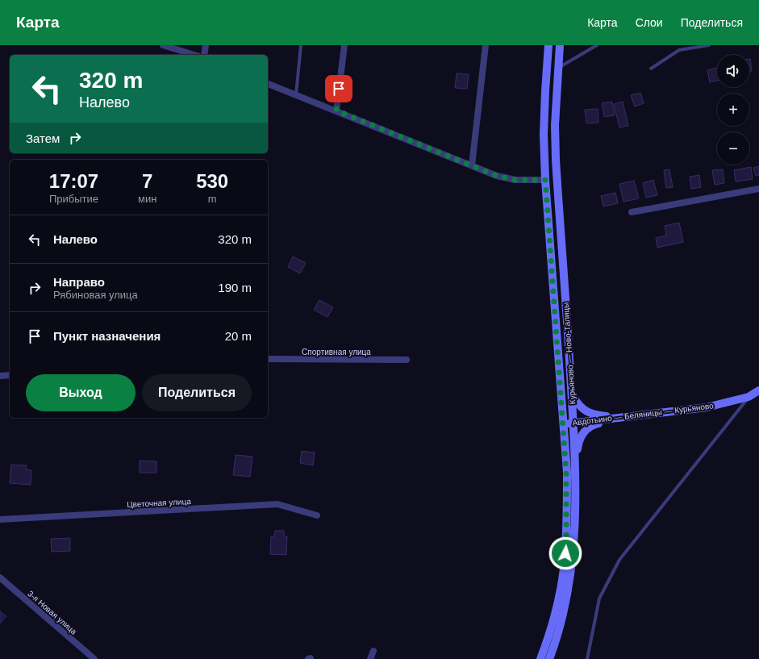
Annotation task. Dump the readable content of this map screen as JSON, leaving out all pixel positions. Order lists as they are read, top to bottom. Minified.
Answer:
{"streets":{"main road":["Курьяново — Ново-Талицы","Авдотьино — Беляницы — Курьяново"],"street":["Спортивная улица","Цветочная улица","3-я Новая улица"]},"crossings":[["Курьяново — Ново-Талицы","Авдотьино — Беляницы — Курьяново"]],"page":{"header":"Карта","nav":["Карта","Слои","Поделиться"],"map_buttons":["+","−"],"turn":["320 m","Налево"],"then":"Затем","eta":["17:07","Прибытие","7","мин","530","m"],"list":[{"name":"Налево","value":"320 m"},{"name":"Направо","note":"Рябиновая улица","value":"190 m"},{"name":"Пункт назначения","value":"20 m"}],"buttons":["Выход","Поделиться"]}}
